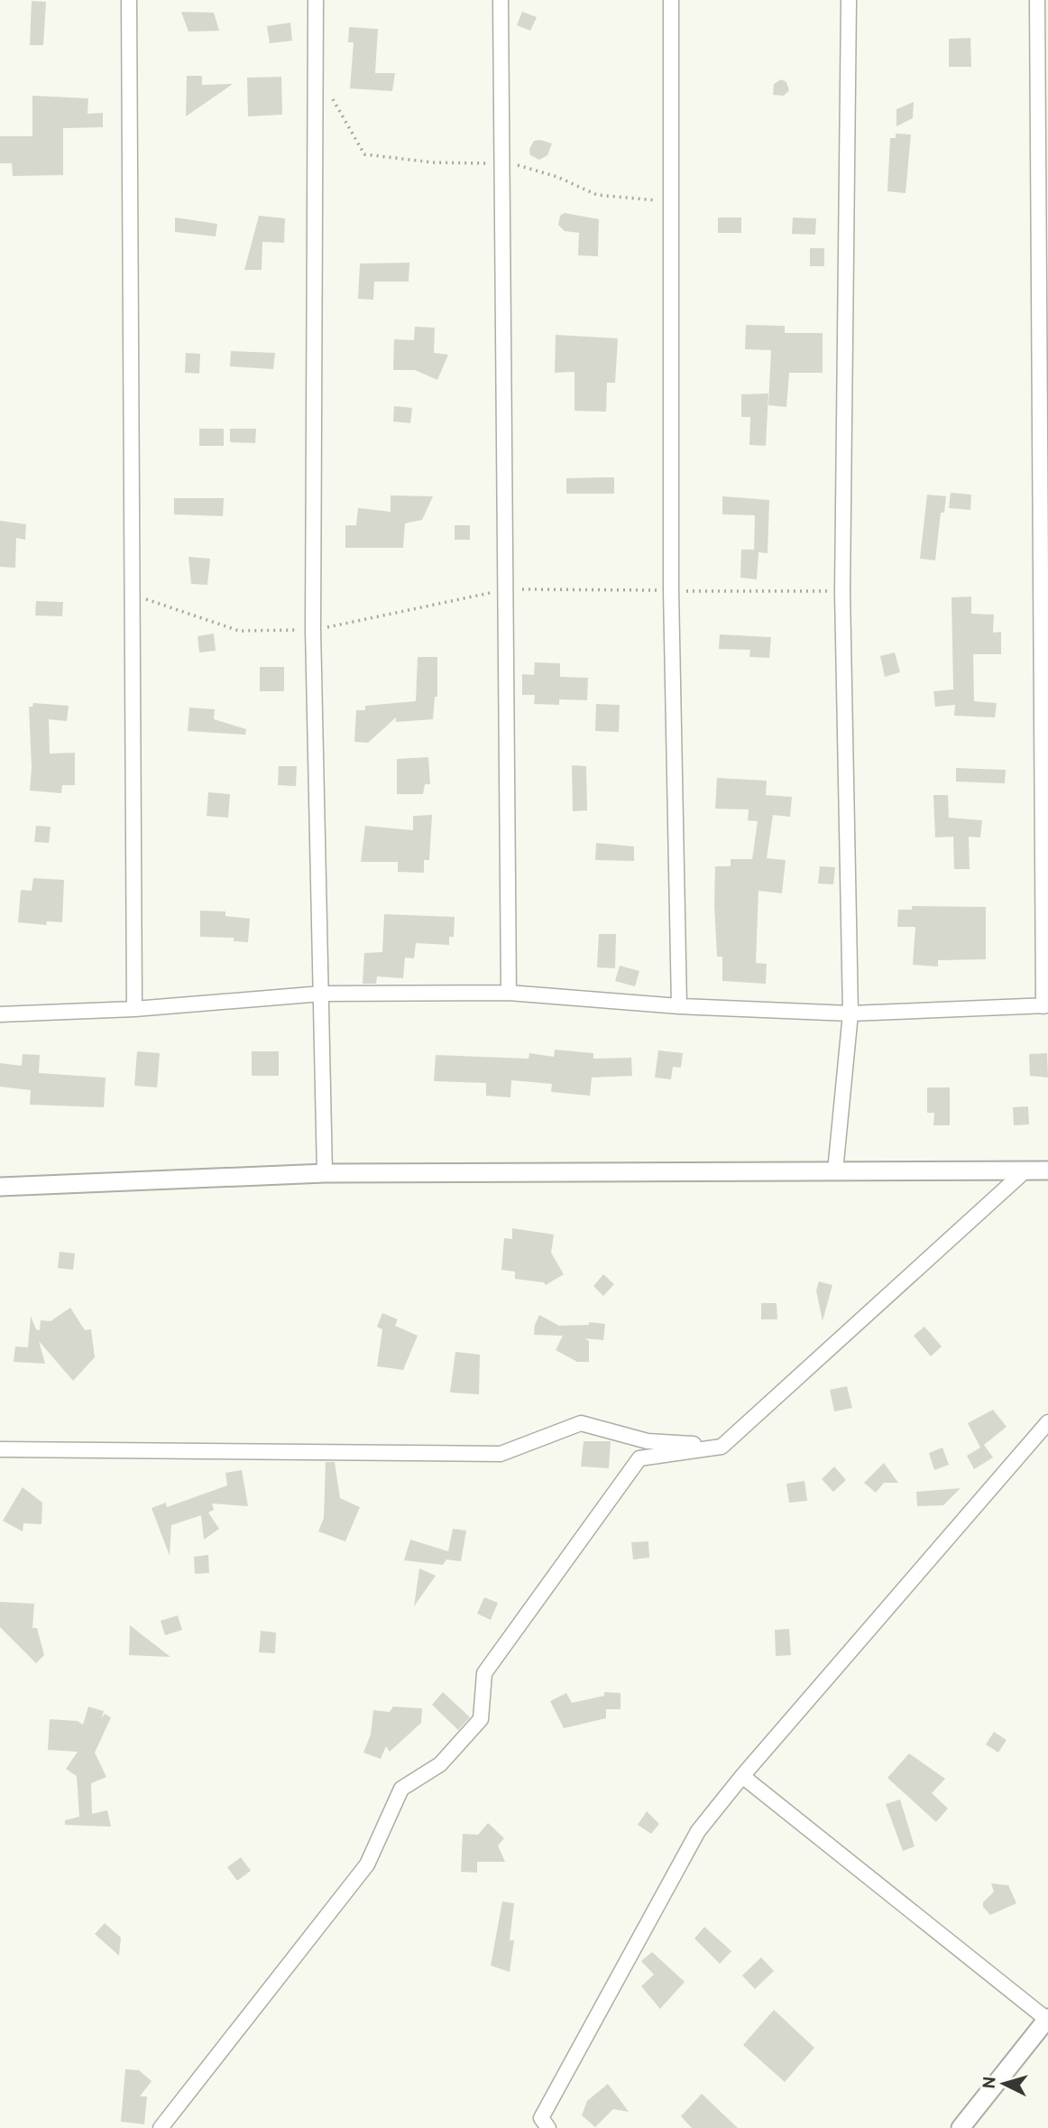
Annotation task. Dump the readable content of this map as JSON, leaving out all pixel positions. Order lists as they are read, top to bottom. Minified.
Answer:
{"north":"left"}
